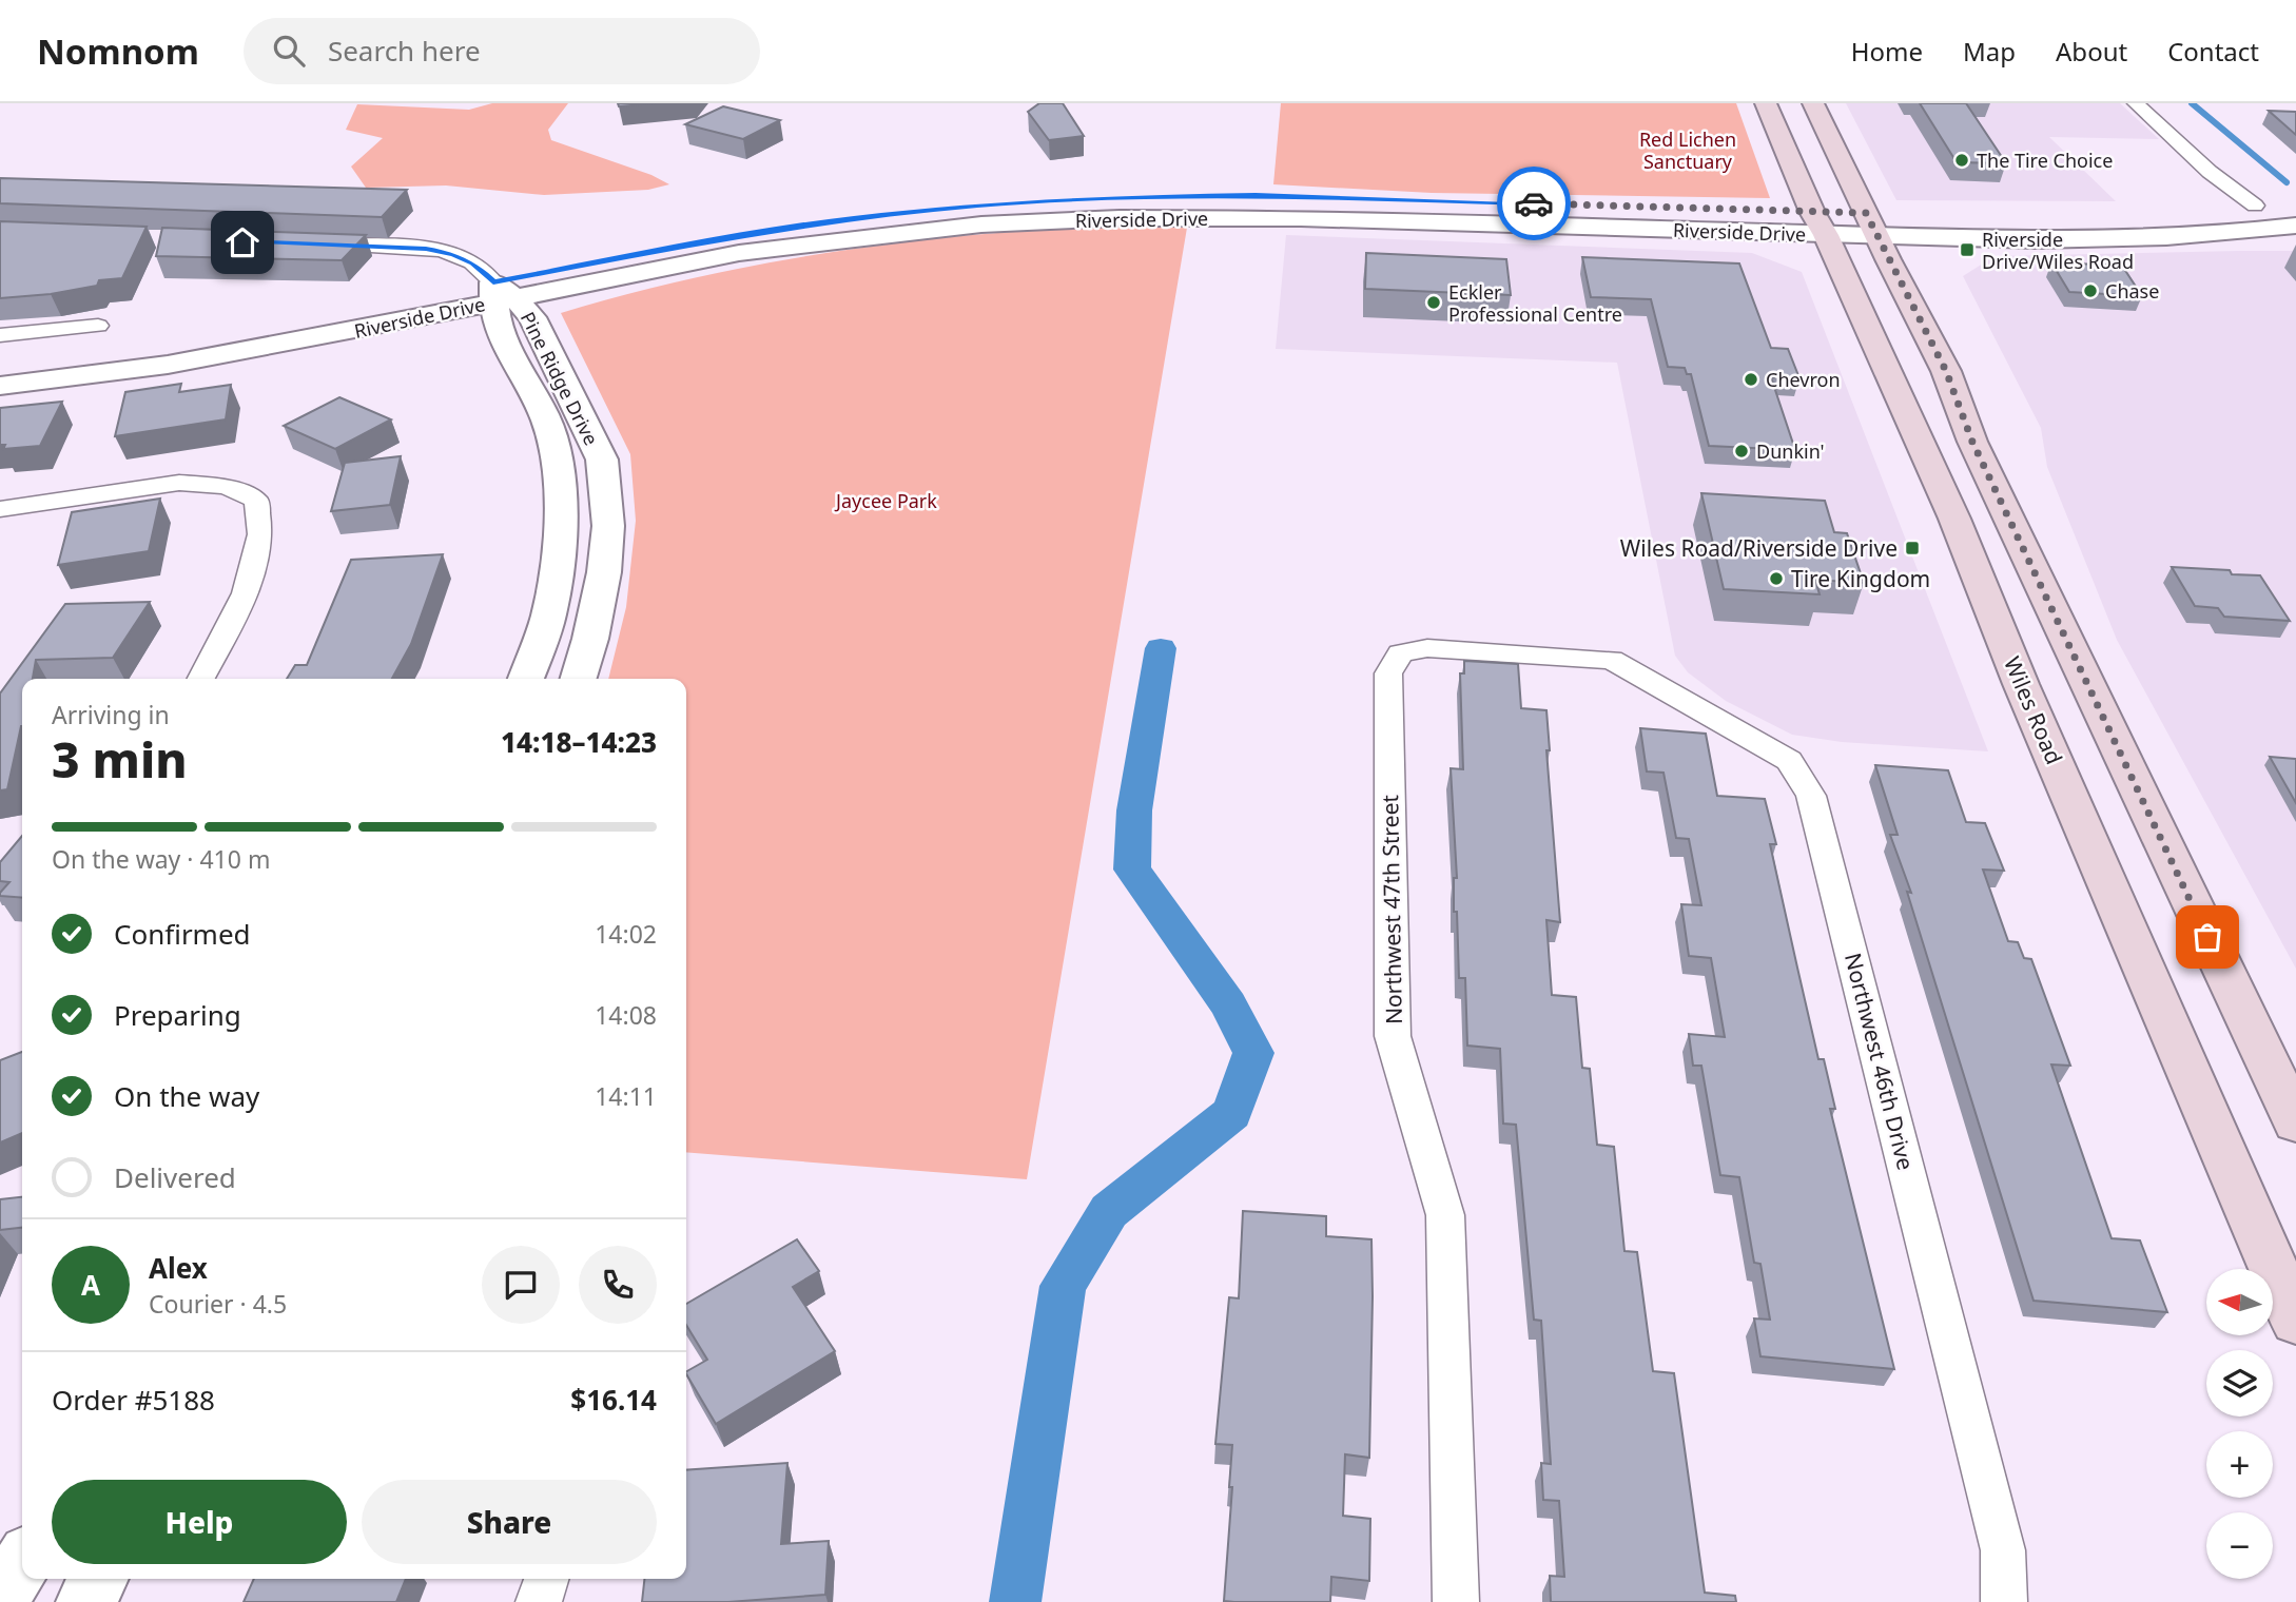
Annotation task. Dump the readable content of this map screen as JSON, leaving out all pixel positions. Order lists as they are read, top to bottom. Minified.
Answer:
{"streets":{"main road":["Wiles Road"],"street":["Riverside Drive","Pine Ridge Drive","Northwest 47th Street","Northwest 46th Drive"]},"crossings":[["Riverside Drive","Pine Ridge Drive"],["Riverside Drive","Wiles Road"],["Northwest 47th Street","Northwest 46th Drive"]],"parks":["Red Lichen Sanctuary","Jaycee Park"],"places":{"other":["The Tire Choice","Chase","Eckler Professional Centre","Chevron","Dunkin'","Tire Kingdom"],"transit":["Riverside Drive/Wiles Road","Wiles Road/Riverside Drive"]},"north":"left","page":{"header":"Nomnom","search":"Search here","nav":["Home","Map","About","Contact"],"heading":["3 min","Arriving in","14:18–14:23"],"panel":["Alex","Courier · 4.5","Order #5188","$16.14"],"bar":"On the way · 410 m","list":[["Confirmed","14:02"],["Preparing","14:08"],["On the way","14:11"],"Delivered"],"round":"A","map_buttons":["+","−"],"buttons":["Help","Share"]}}
